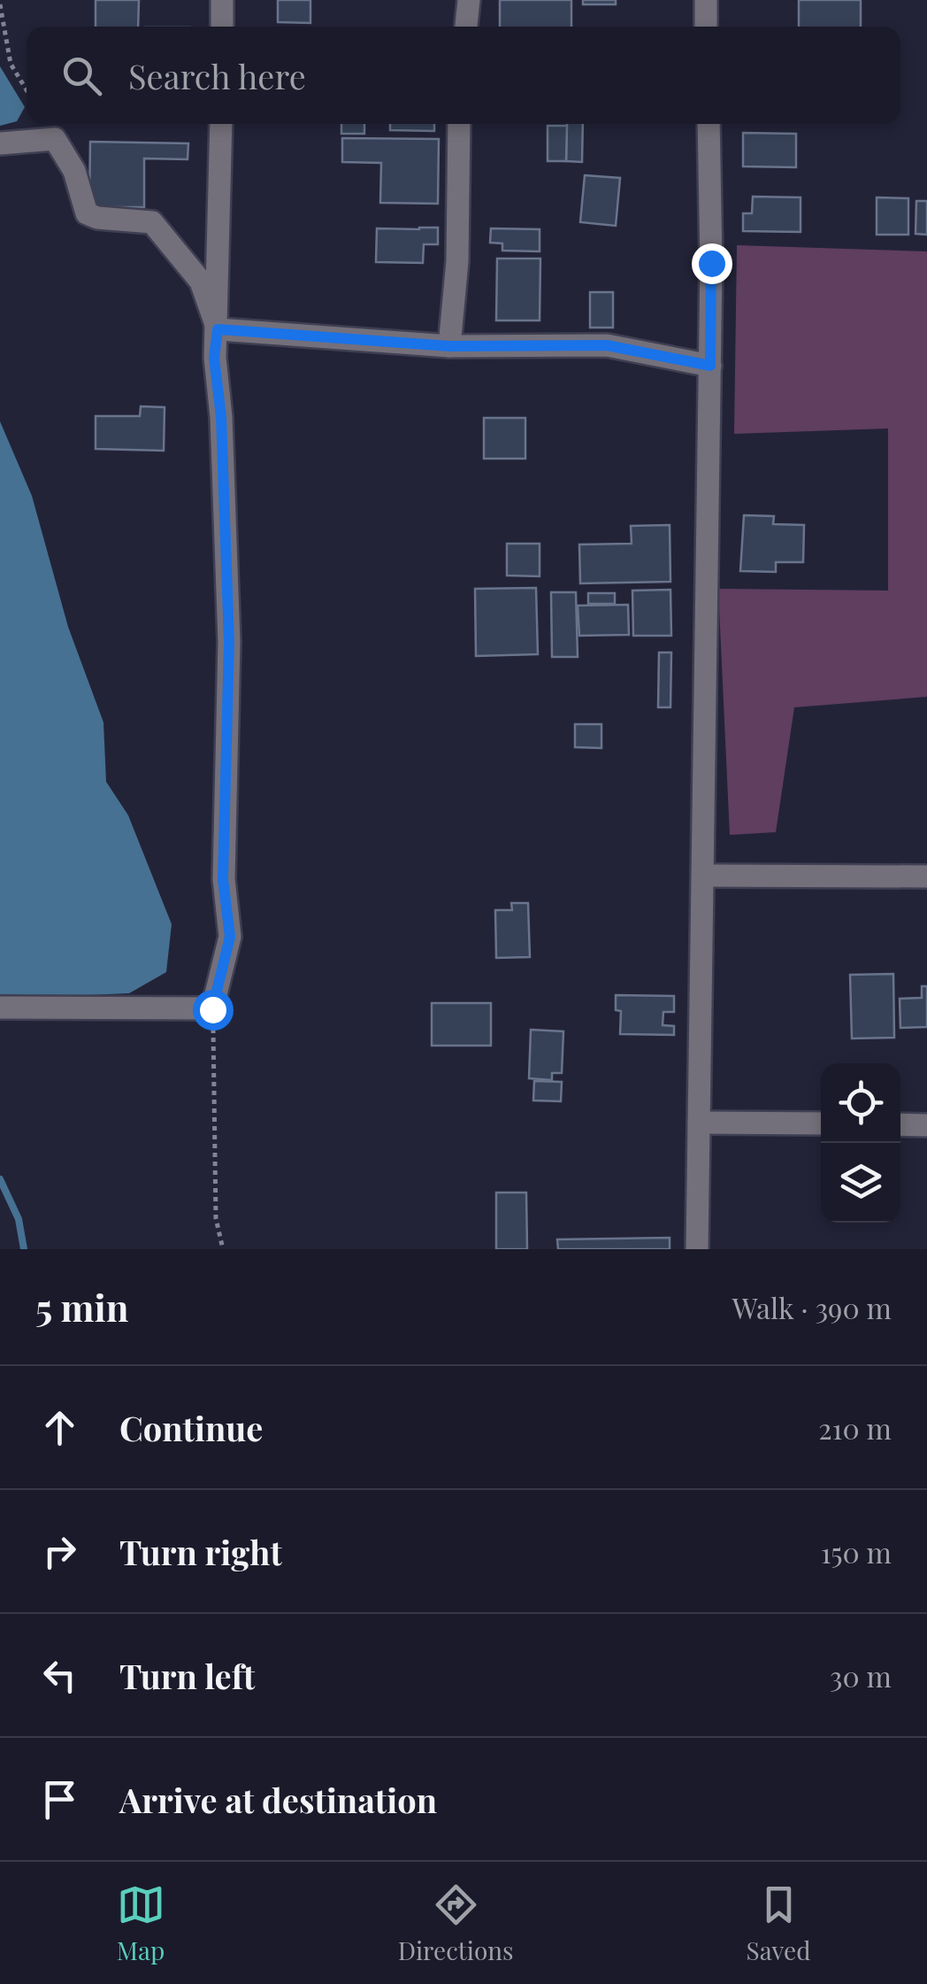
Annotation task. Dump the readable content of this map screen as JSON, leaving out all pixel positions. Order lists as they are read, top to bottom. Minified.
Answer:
{"page":{"search":"Search here","heading":["5 min","Walk · 390 m"],"list":[["Continue","210 m"],["Turn right","150 m"],["Turn left","30 m"],"Arrive at destination"],"nav":["Map","Directions","Saved"]}}
